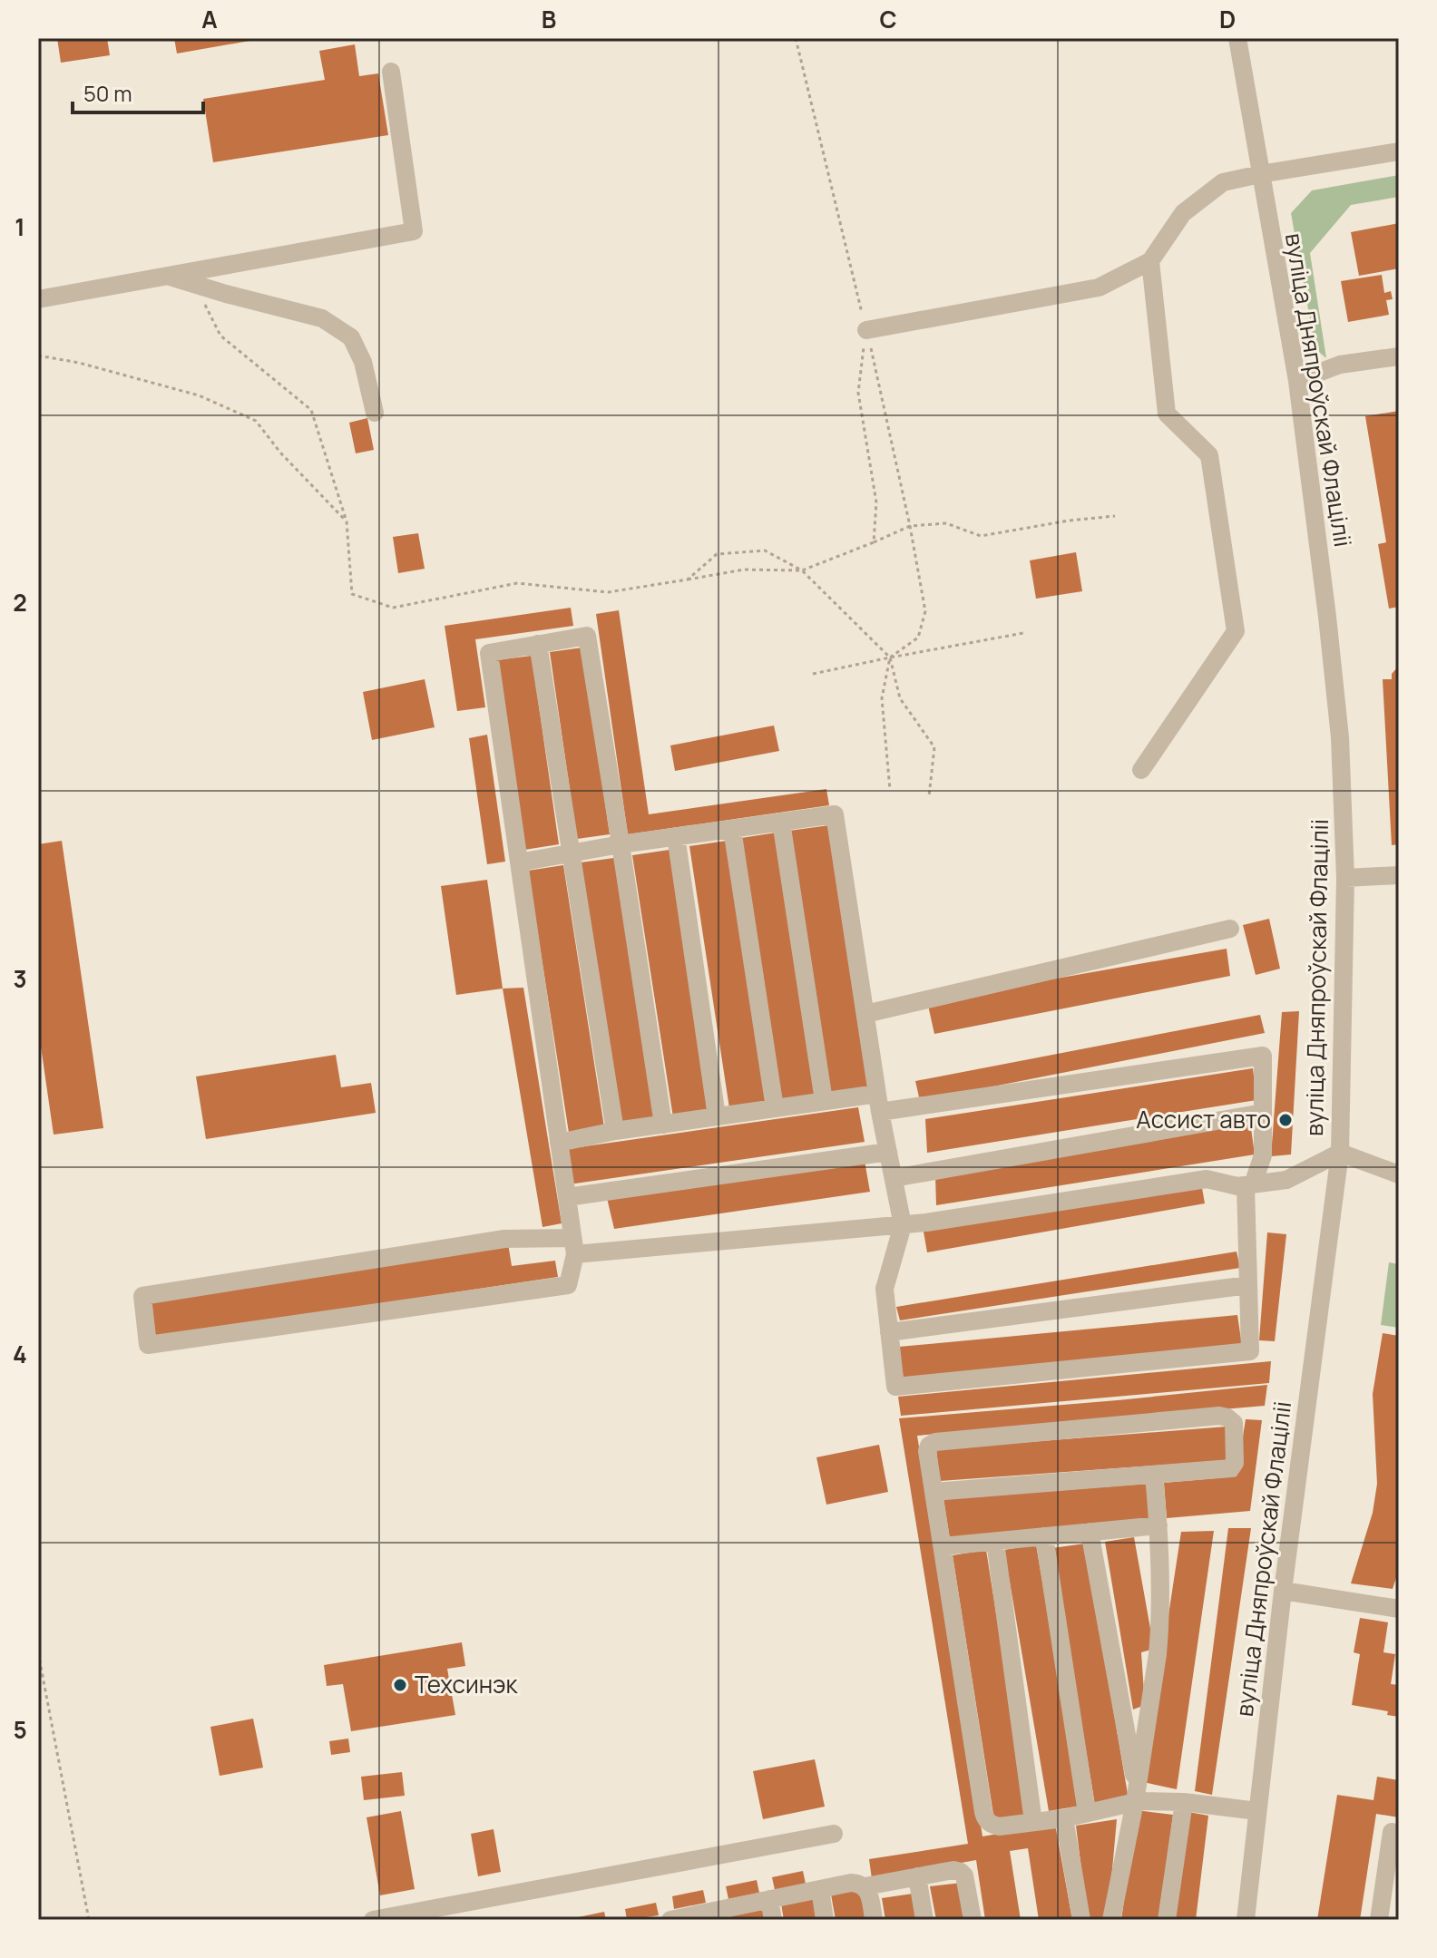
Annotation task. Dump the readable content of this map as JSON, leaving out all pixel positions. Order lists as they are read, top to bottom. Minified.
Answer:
{"streets":{"street":["вуліца Дняпроўскай Флаціліі"]},"places":["Ассист авто","Техсинэк"],"scale_bar":"50 m","grid":{"columns":["A","B","C","D"],"rows":["1","2","3","4","5"]}}
